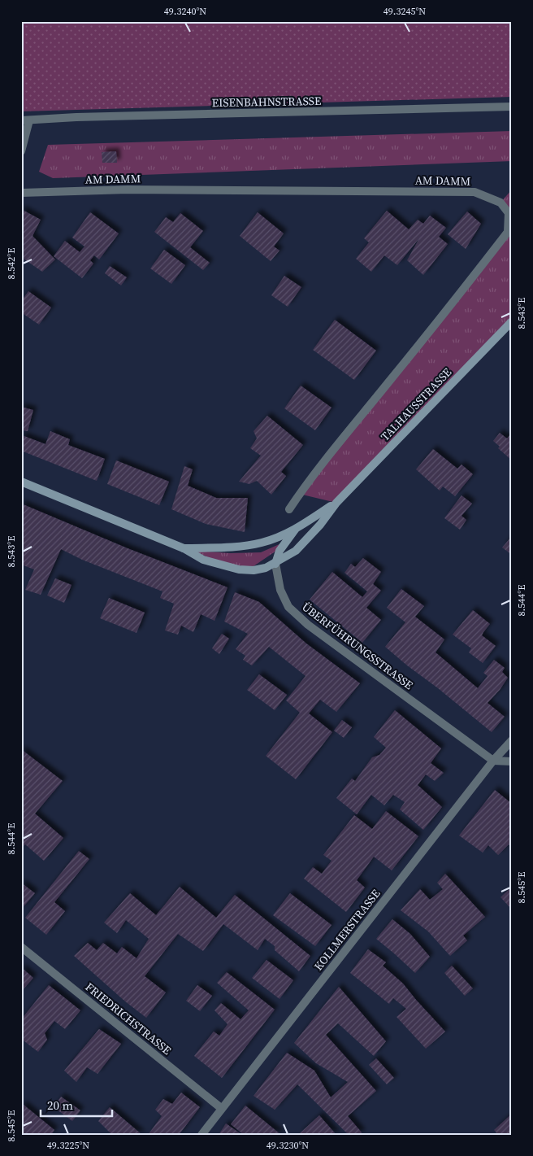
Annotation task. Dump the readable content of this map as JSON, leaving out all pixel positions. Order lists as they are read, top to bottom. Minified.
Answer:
{"streets":{"main road":["TALHAUSSTRASSE"],"street":["EISENBAHNSTRASSE","AM DAMM","ÜBERFÜHRUNGSSTRASSE","KOLLMERSTRASSE","FRIEDRICHSTRASSE"]},"crossings":[["TALHAUSSTRASSE","ÜBERFÜHRUNGSSTRASSE"],["ÜBERFÜHRUNGSSTRASSE","KOLLMERSTRASSE"],["KOLLMERSTRASSE","FRIEDRICHSTRASSE"]],"scale_bar":"20 m","coordinates":["49.3240°N","49.3245°N","8.542°E","8.543°E","8.544°E","8.545°E","49.3225°N","49.3230°N"]}
